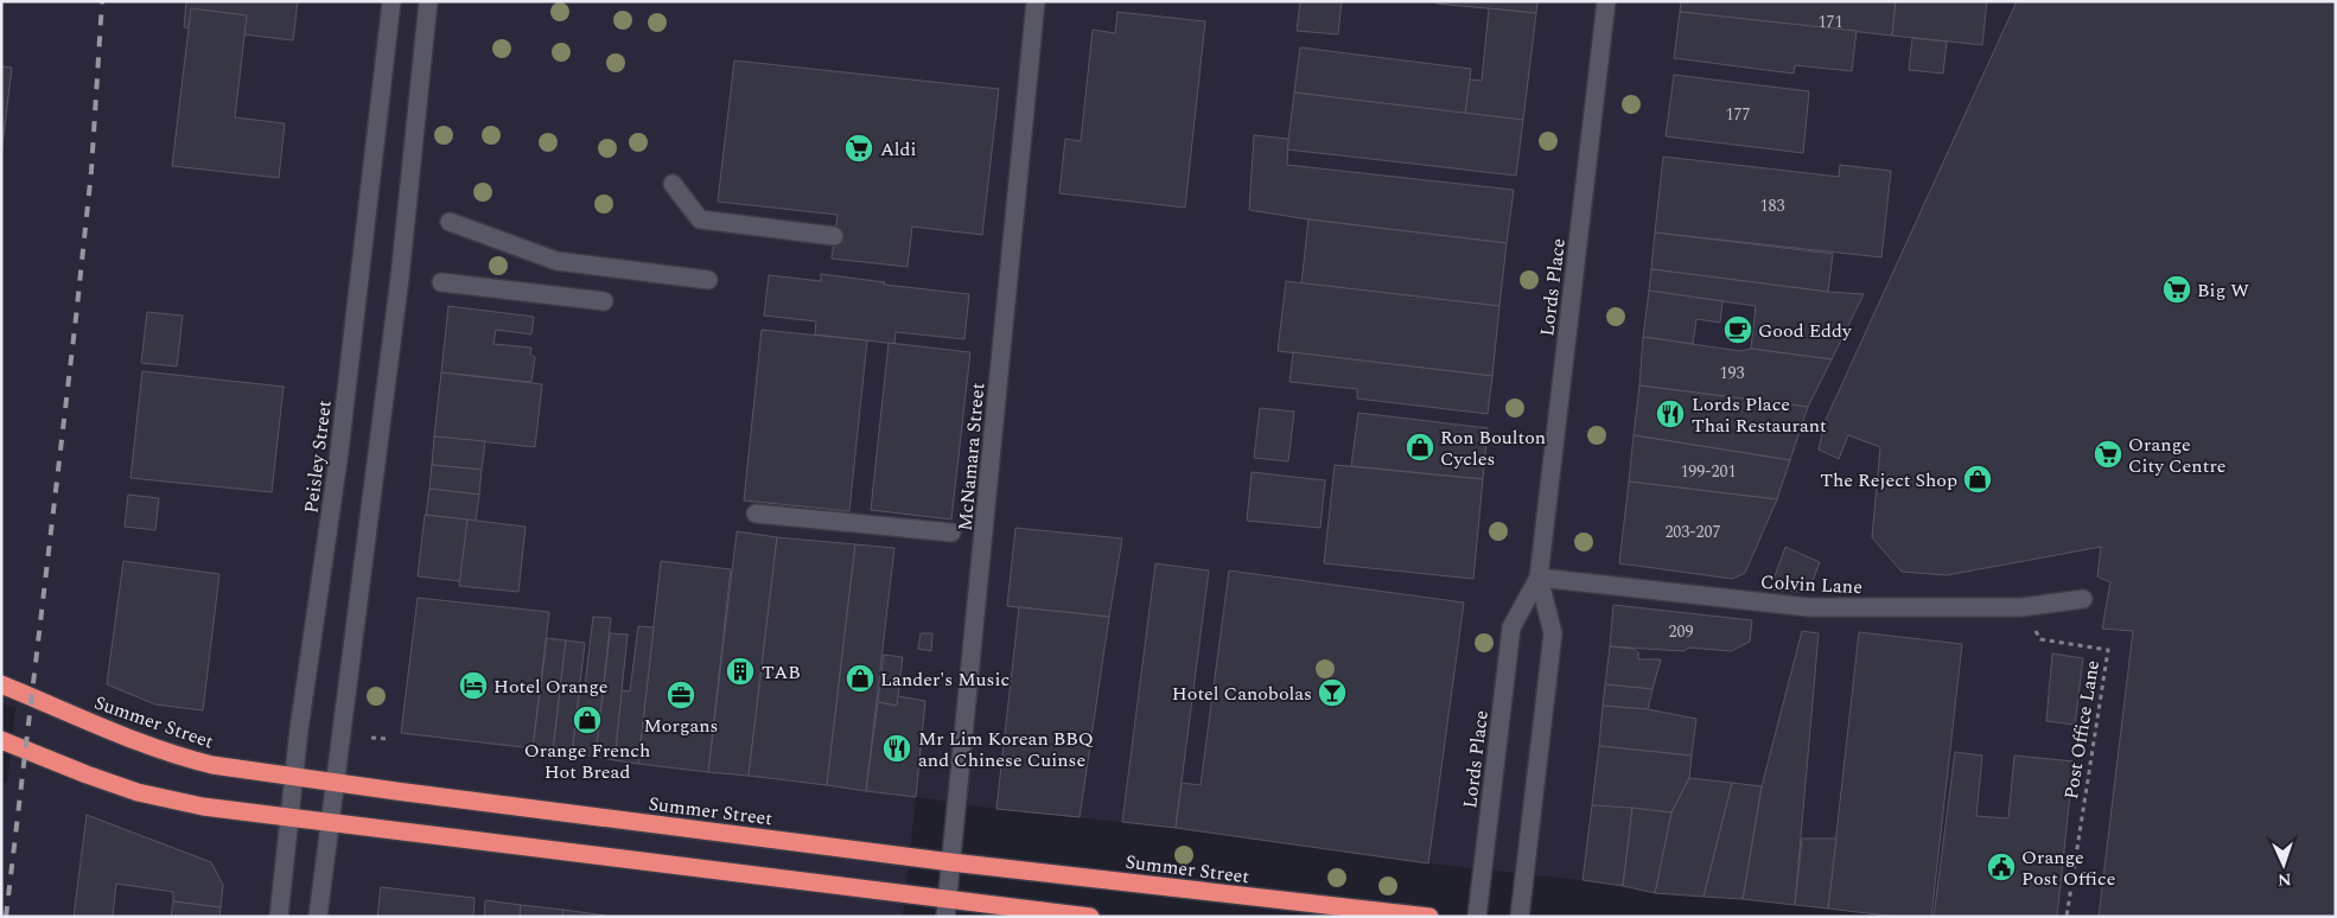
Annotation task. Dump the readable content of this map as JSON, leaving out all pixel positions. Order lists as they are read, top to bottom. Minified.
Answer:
{"streets":{"highway":["Summer Street"],"street":["Lords Place","Peisley Street","McNamara Street","Colvin Lane"],"path":["Post Office Lane"]},"crossings":[["Lords Place","Colvin Lane"],["Peisley Street","Summer Street"],["McNamara Street","Summer Street"],["Colvin Lane","Post Office Lane"]],"places":{"supermarket":["Aldi","Big W","Orange City Centre"],"cafe":["Good Eddy"],"restaurant":["Lords Place Thai Restaurant","Mr Lim Korean BBQ and Chinese Cuinse"],"shop":["Ron Boulton Cycles","The Reject Shop","Lander's Music","Orange French Hot Bread"],"building":["TAB"],"hotel":["Hotel Orange"],"bar":["Hotel Canobolas"],"office":["Morgans"],"public building":["Orange Post Office"]},"house_numbers":["171","177","183","193","199-201","203-207","209"],"north":"bottom"}
